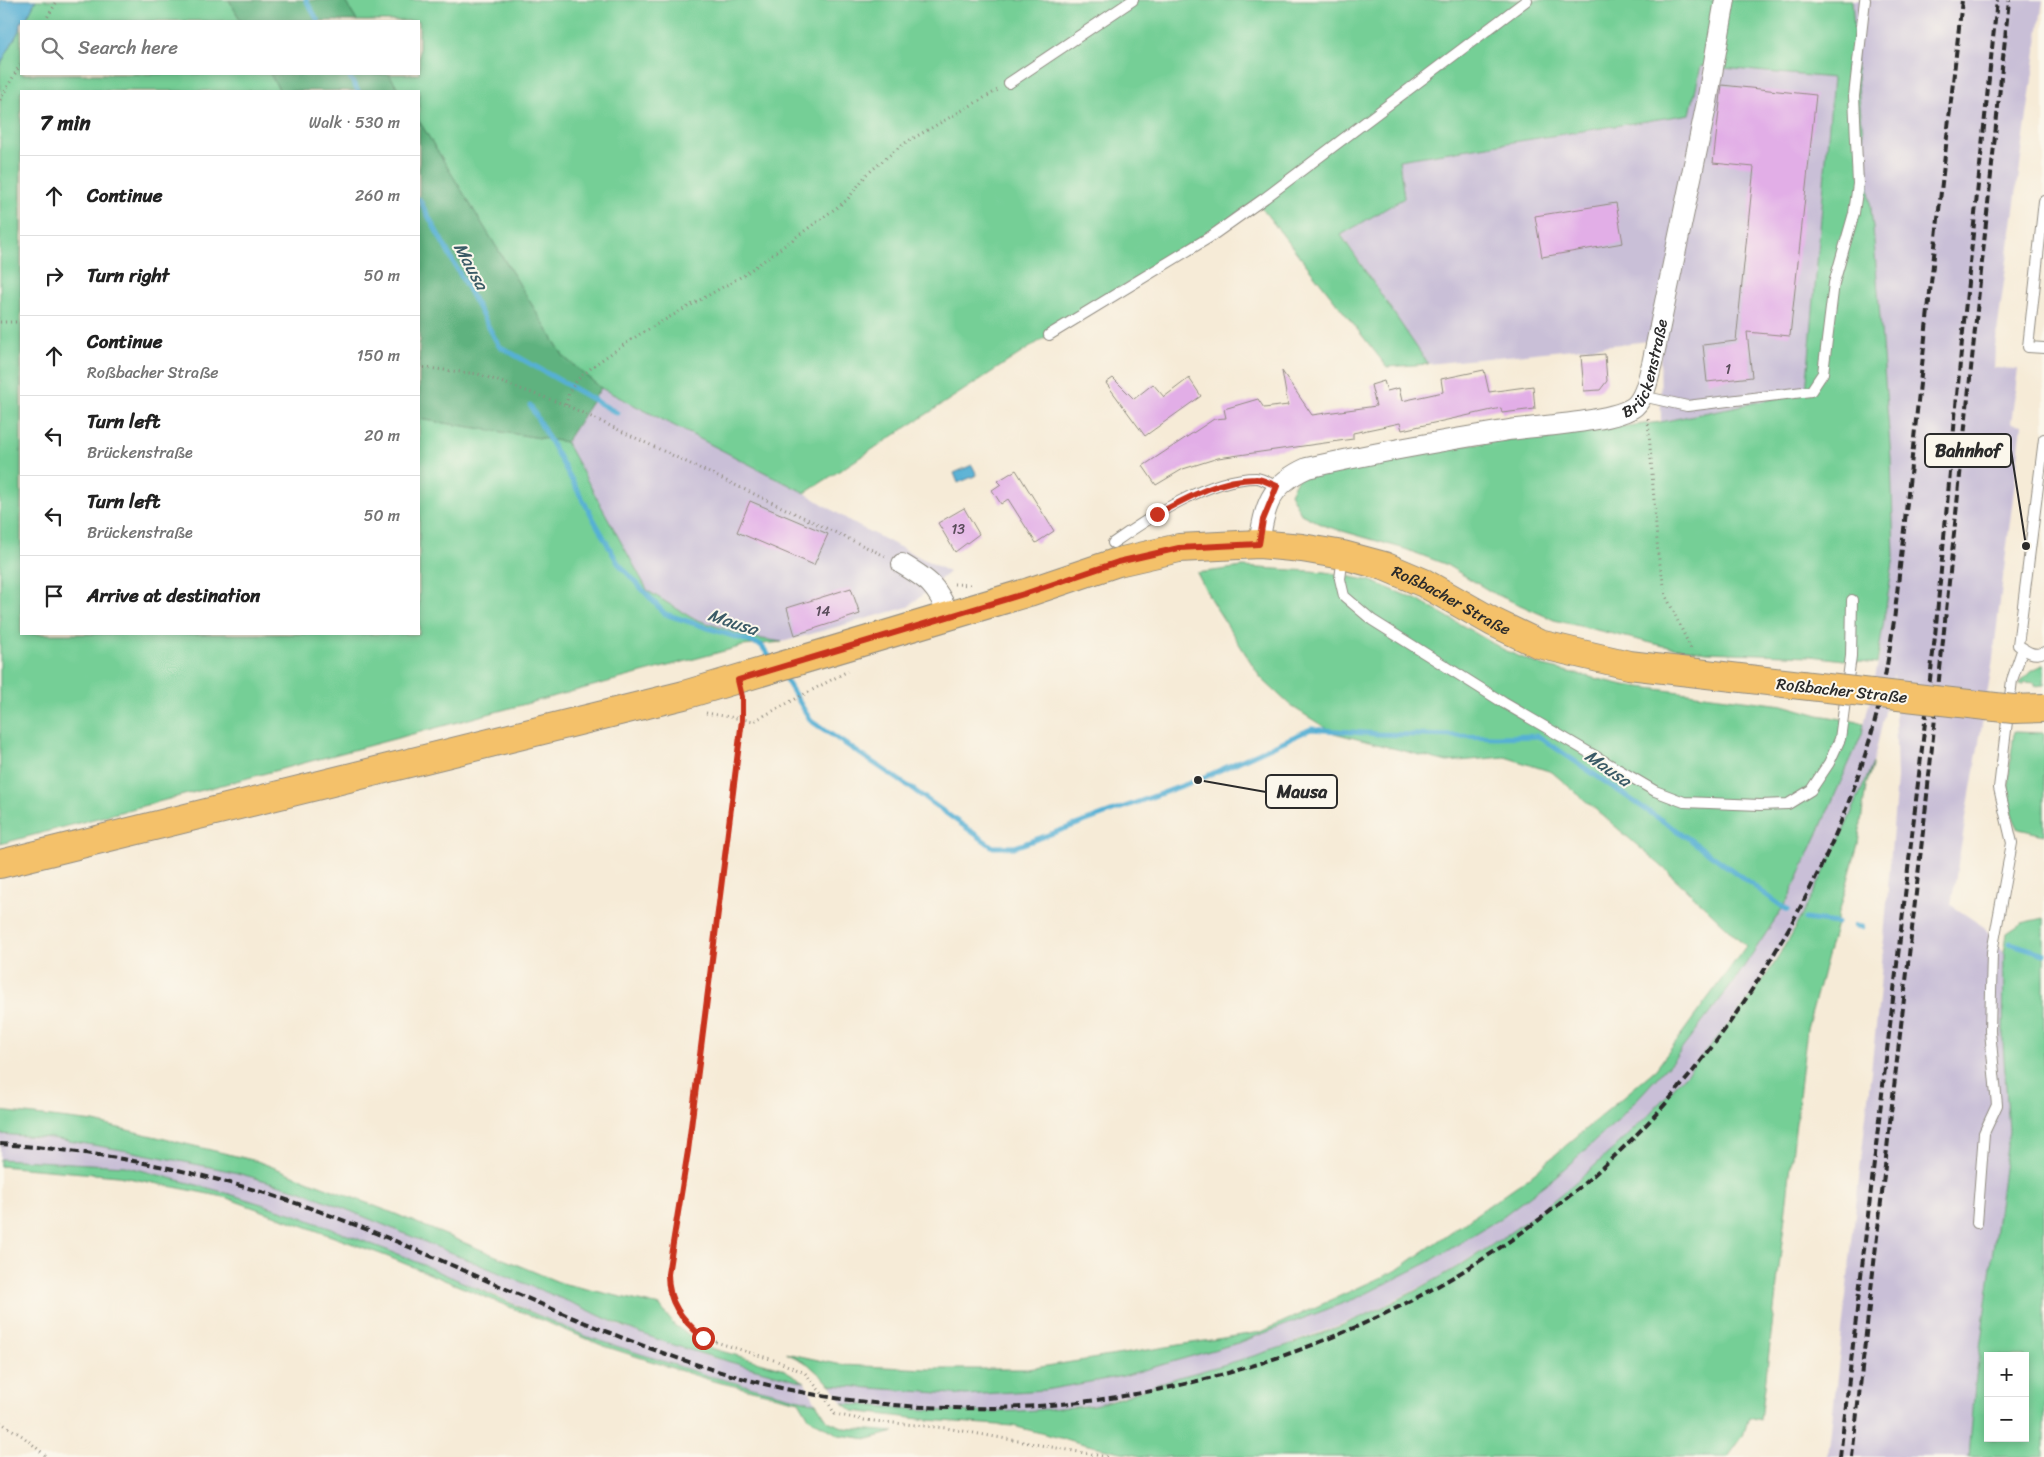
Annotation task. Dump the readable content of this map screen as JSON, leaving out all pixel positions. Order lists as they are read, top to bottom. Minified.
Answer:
{"streets":{"main road":["Roßbacher Straße"],"street":["Brückenstraße"]},"water":["Mausa"],"places":["Bahnhof","Mausa"],"house_numbers":["1","13","14"],"page":{"search":"Search here","heading":["7 min","Walk · 530 m"],"list":[["Continue","260 m"],["Turn right","50 m"],["Continue","Roßbacher Straße","150 m"],["Turn left","Brückenstraße","20 m"],["Turn left","Brückenstraße","50 m"],"Arrive at destination"],"map_buttons":["+","−"]}}
